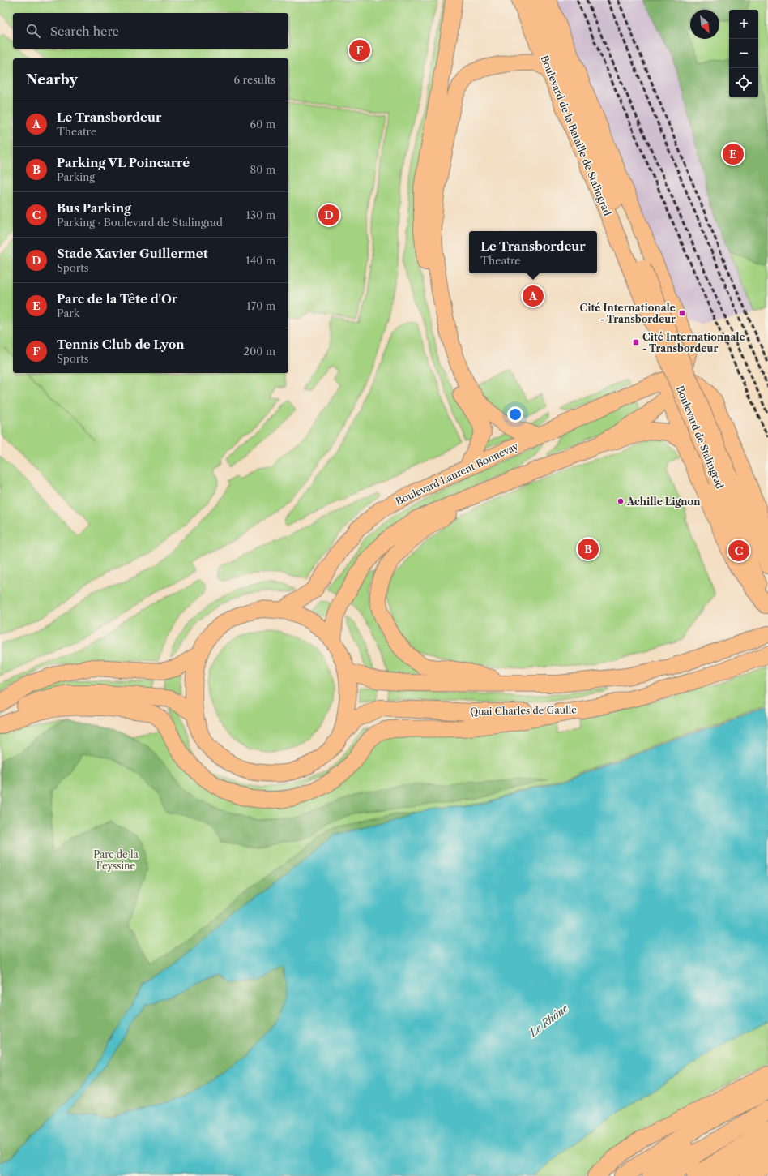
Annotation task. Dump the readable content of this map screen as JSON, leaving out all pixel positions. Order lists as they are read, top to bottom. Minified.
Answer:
{"streets":{"main road":["Boulevard de la Bataille de Stalingrad","Boulevard de Stalingrad","Boulevard Laurent Bonnevay","Quai Charles de Gaulle"]},"crossings":[["Boulevard de la Bataille de Stalingrad","Boulevard de Stalingrad"]],"water":["Le Rhône"],"parks":["Parc de la Feyssine"],"places":{"transit":["Cité Internationale - Transbordeur","Cité Internationnale - Transbordeur"],"other":["Achille Lignon"]},"north":"bottom right","page":{"map_buttons":["+","−"],"search":"Search here","pins":["F","E","D","A","B","C"],"heading":["Nearby","6 results"],"list":[{"mark":"A","name":"Le Transbordeur","note":"Theatre","value":"60 m"},{"mark":"B","name":"Parking VL Poincarré","note":"Parking","value":"80 m"},{"mark":"C","name":"Bus Parking","note":"Parking · Boulevard de Stalingrad","value":"130 m"},{"mark":"D","name":"Stade Xavier Guillermet","note":"Sports","value":"140 m"},{"mark":"E","name":"Parc de la Tête d'Or","note":"Park","value":"170 m"},{"mark":"F","name":"Tennis Club de Lyon","note":"Sports","value":"200 m"}],"popup":["Le Transbordeur","Theatre"]}}
